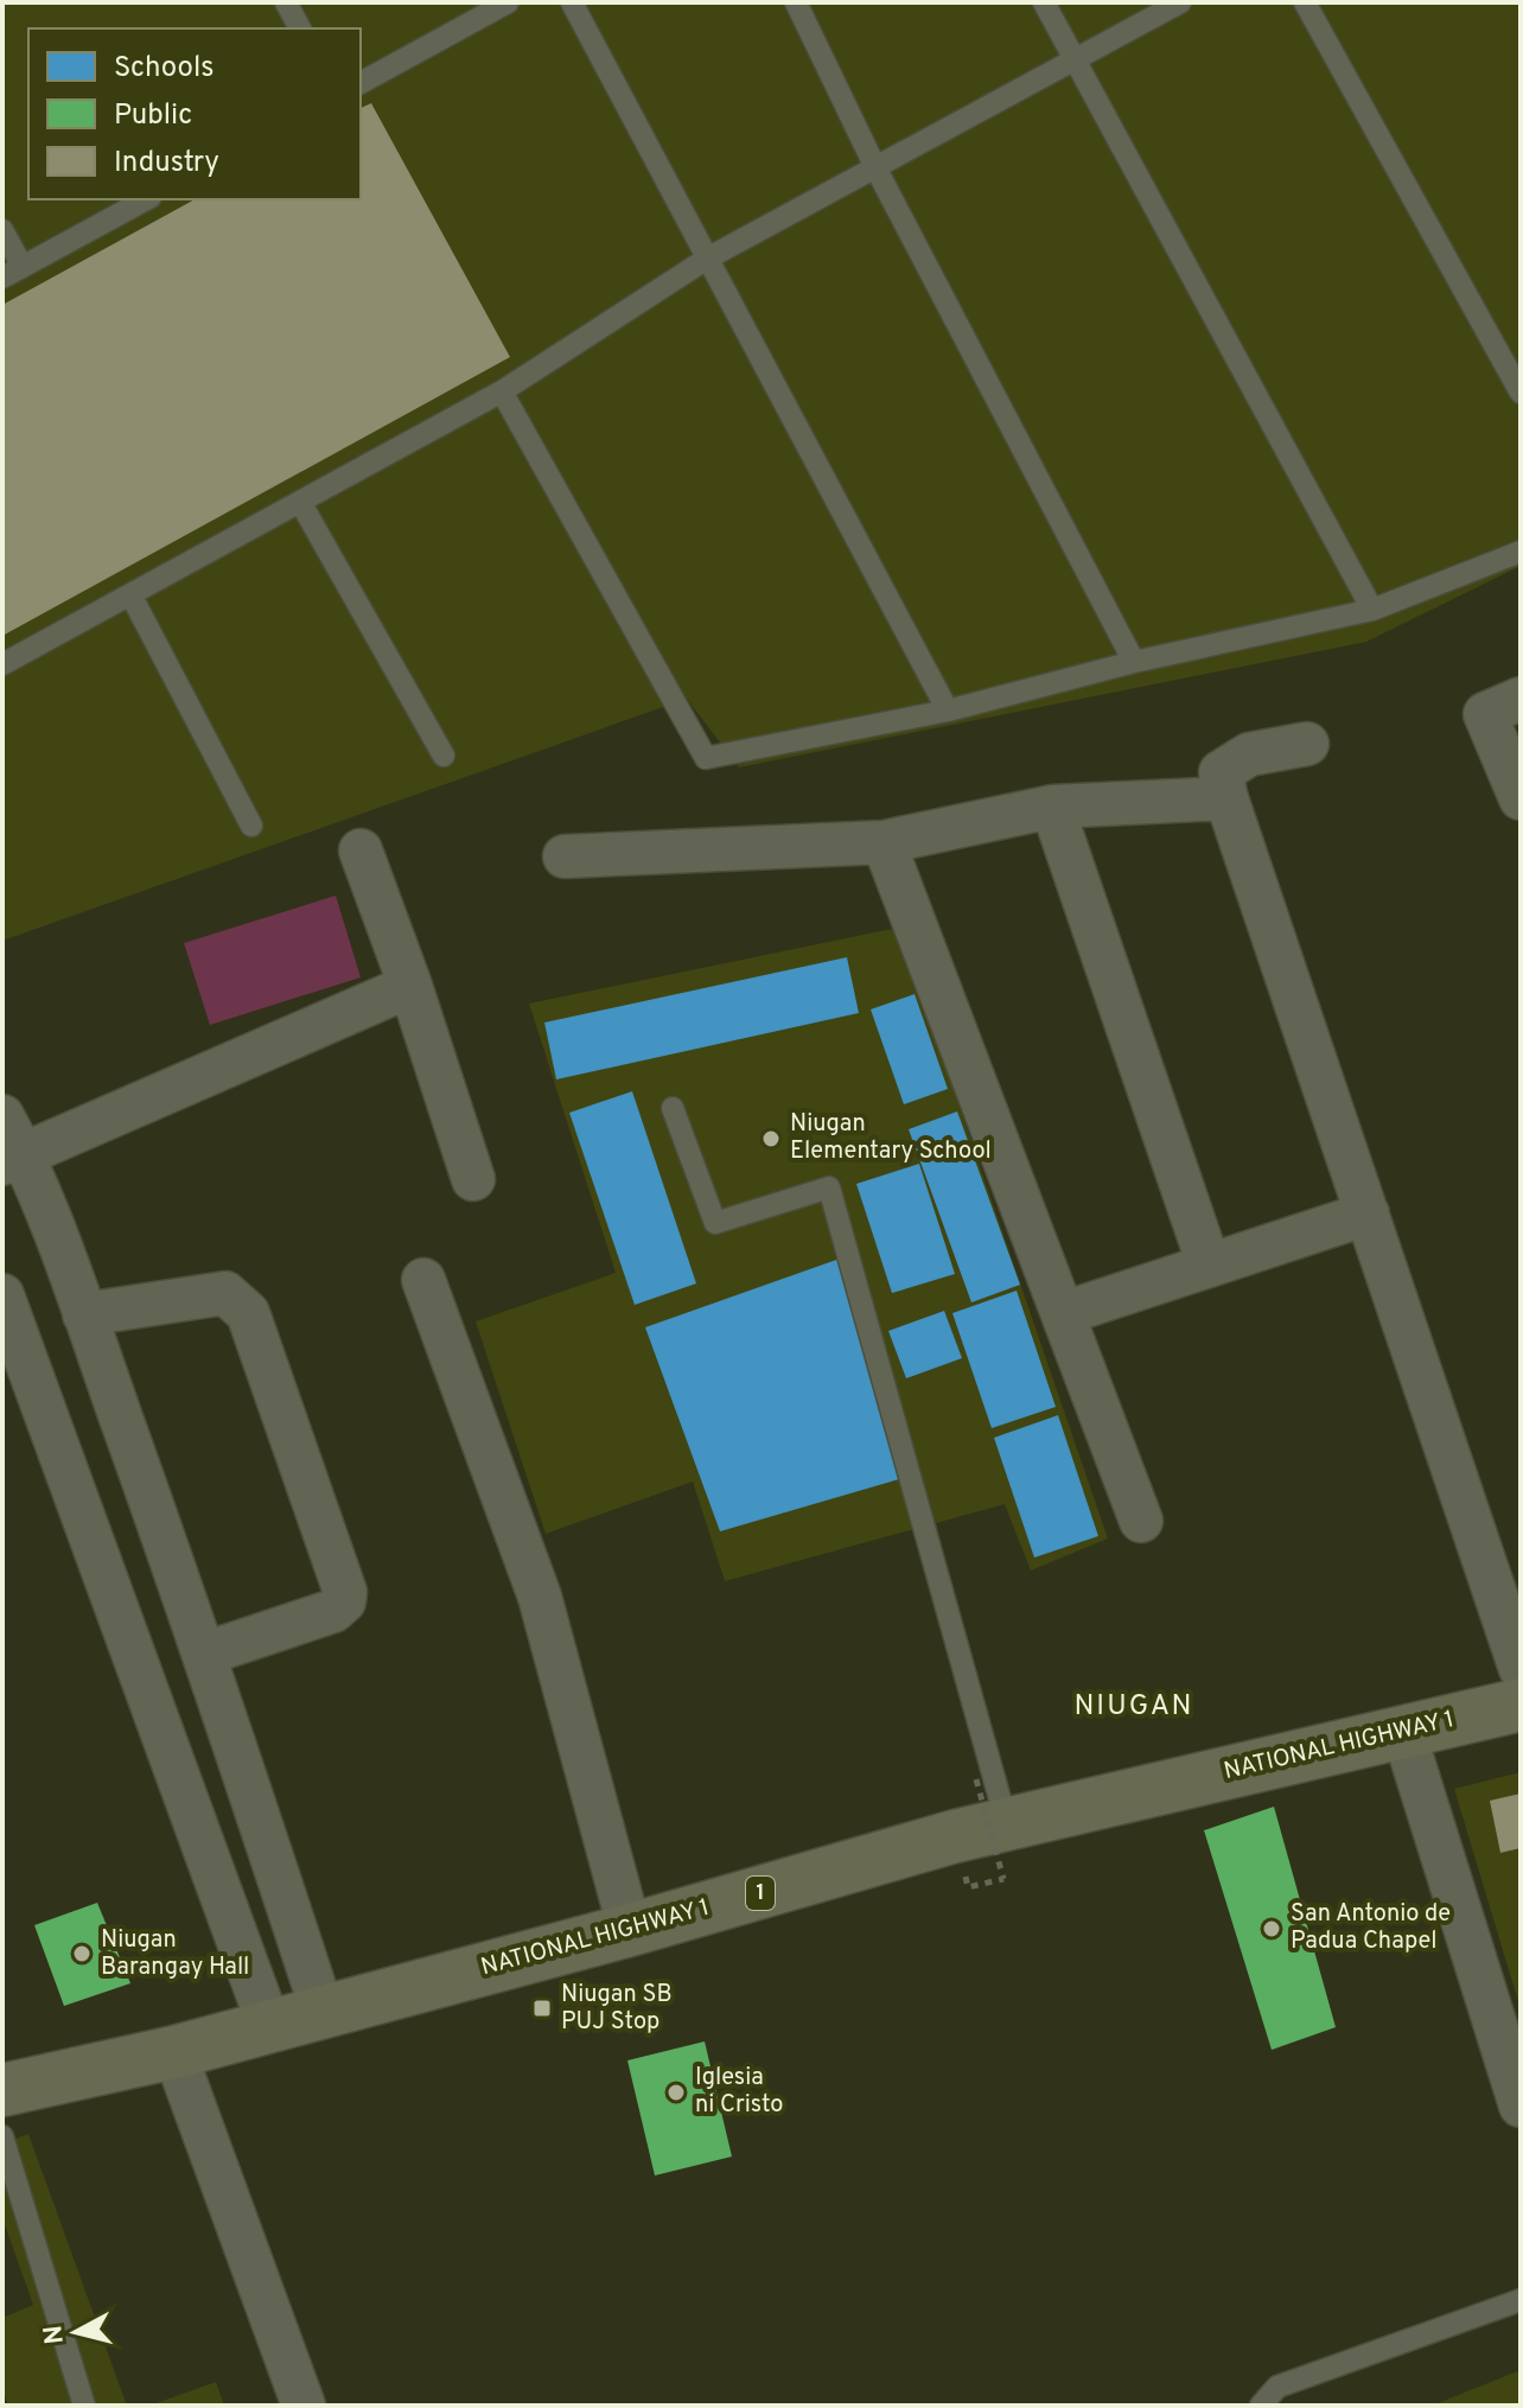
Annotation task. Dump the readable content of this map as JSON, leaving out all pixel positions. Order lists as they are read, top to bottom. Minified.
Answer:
{"streets":{"highway":["NATIONAL HIGHWAY 1","1"]},"districts":["NIUGAN"],"places":{"other":["Niugan Elementary School","San Antonio de Padua Chapel","Niugan Barangay Hall","Iglesia ni Cristo"],"transit":["Niugan SB PUJ Stop"]},"legend":["Schools","Public","Industry"],"north":"left"}
